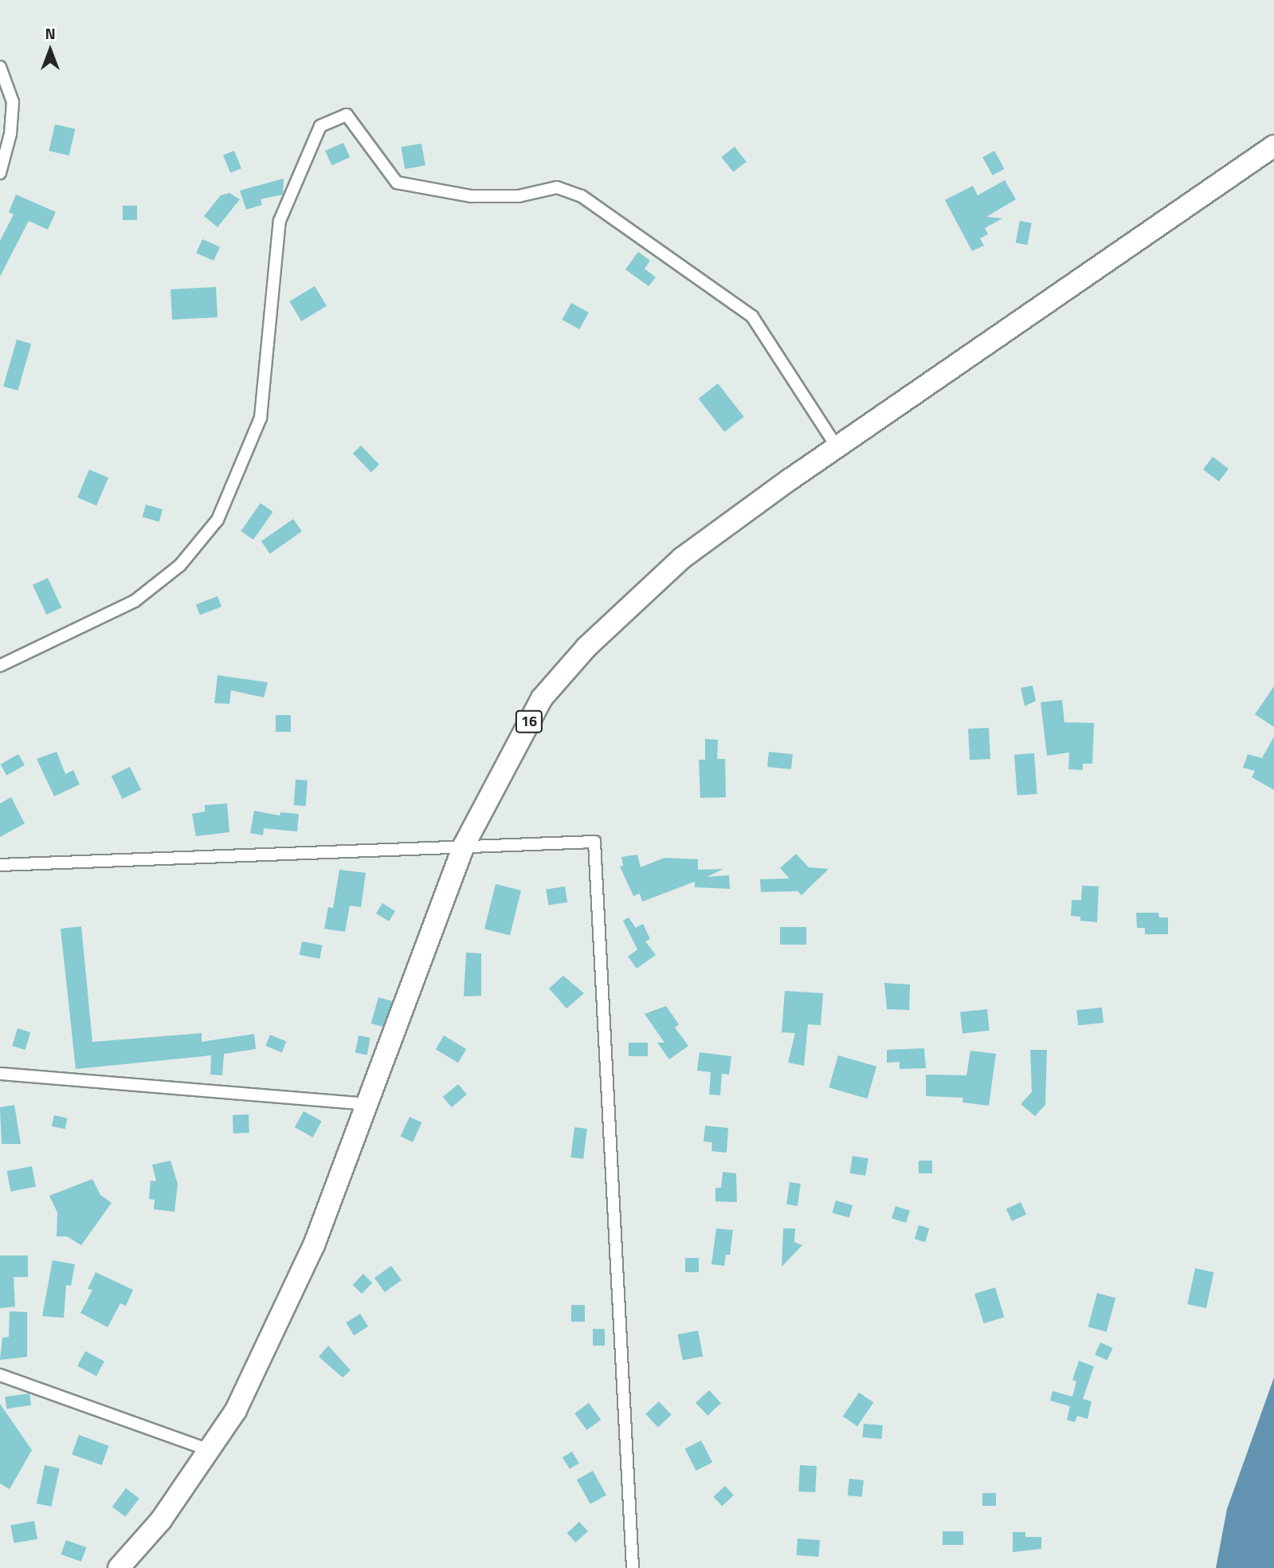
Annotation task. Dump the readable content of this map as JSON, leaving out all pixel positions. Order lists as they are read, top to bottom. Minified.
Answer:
{"streets":{"highway":["16"]},"north":"top"}
